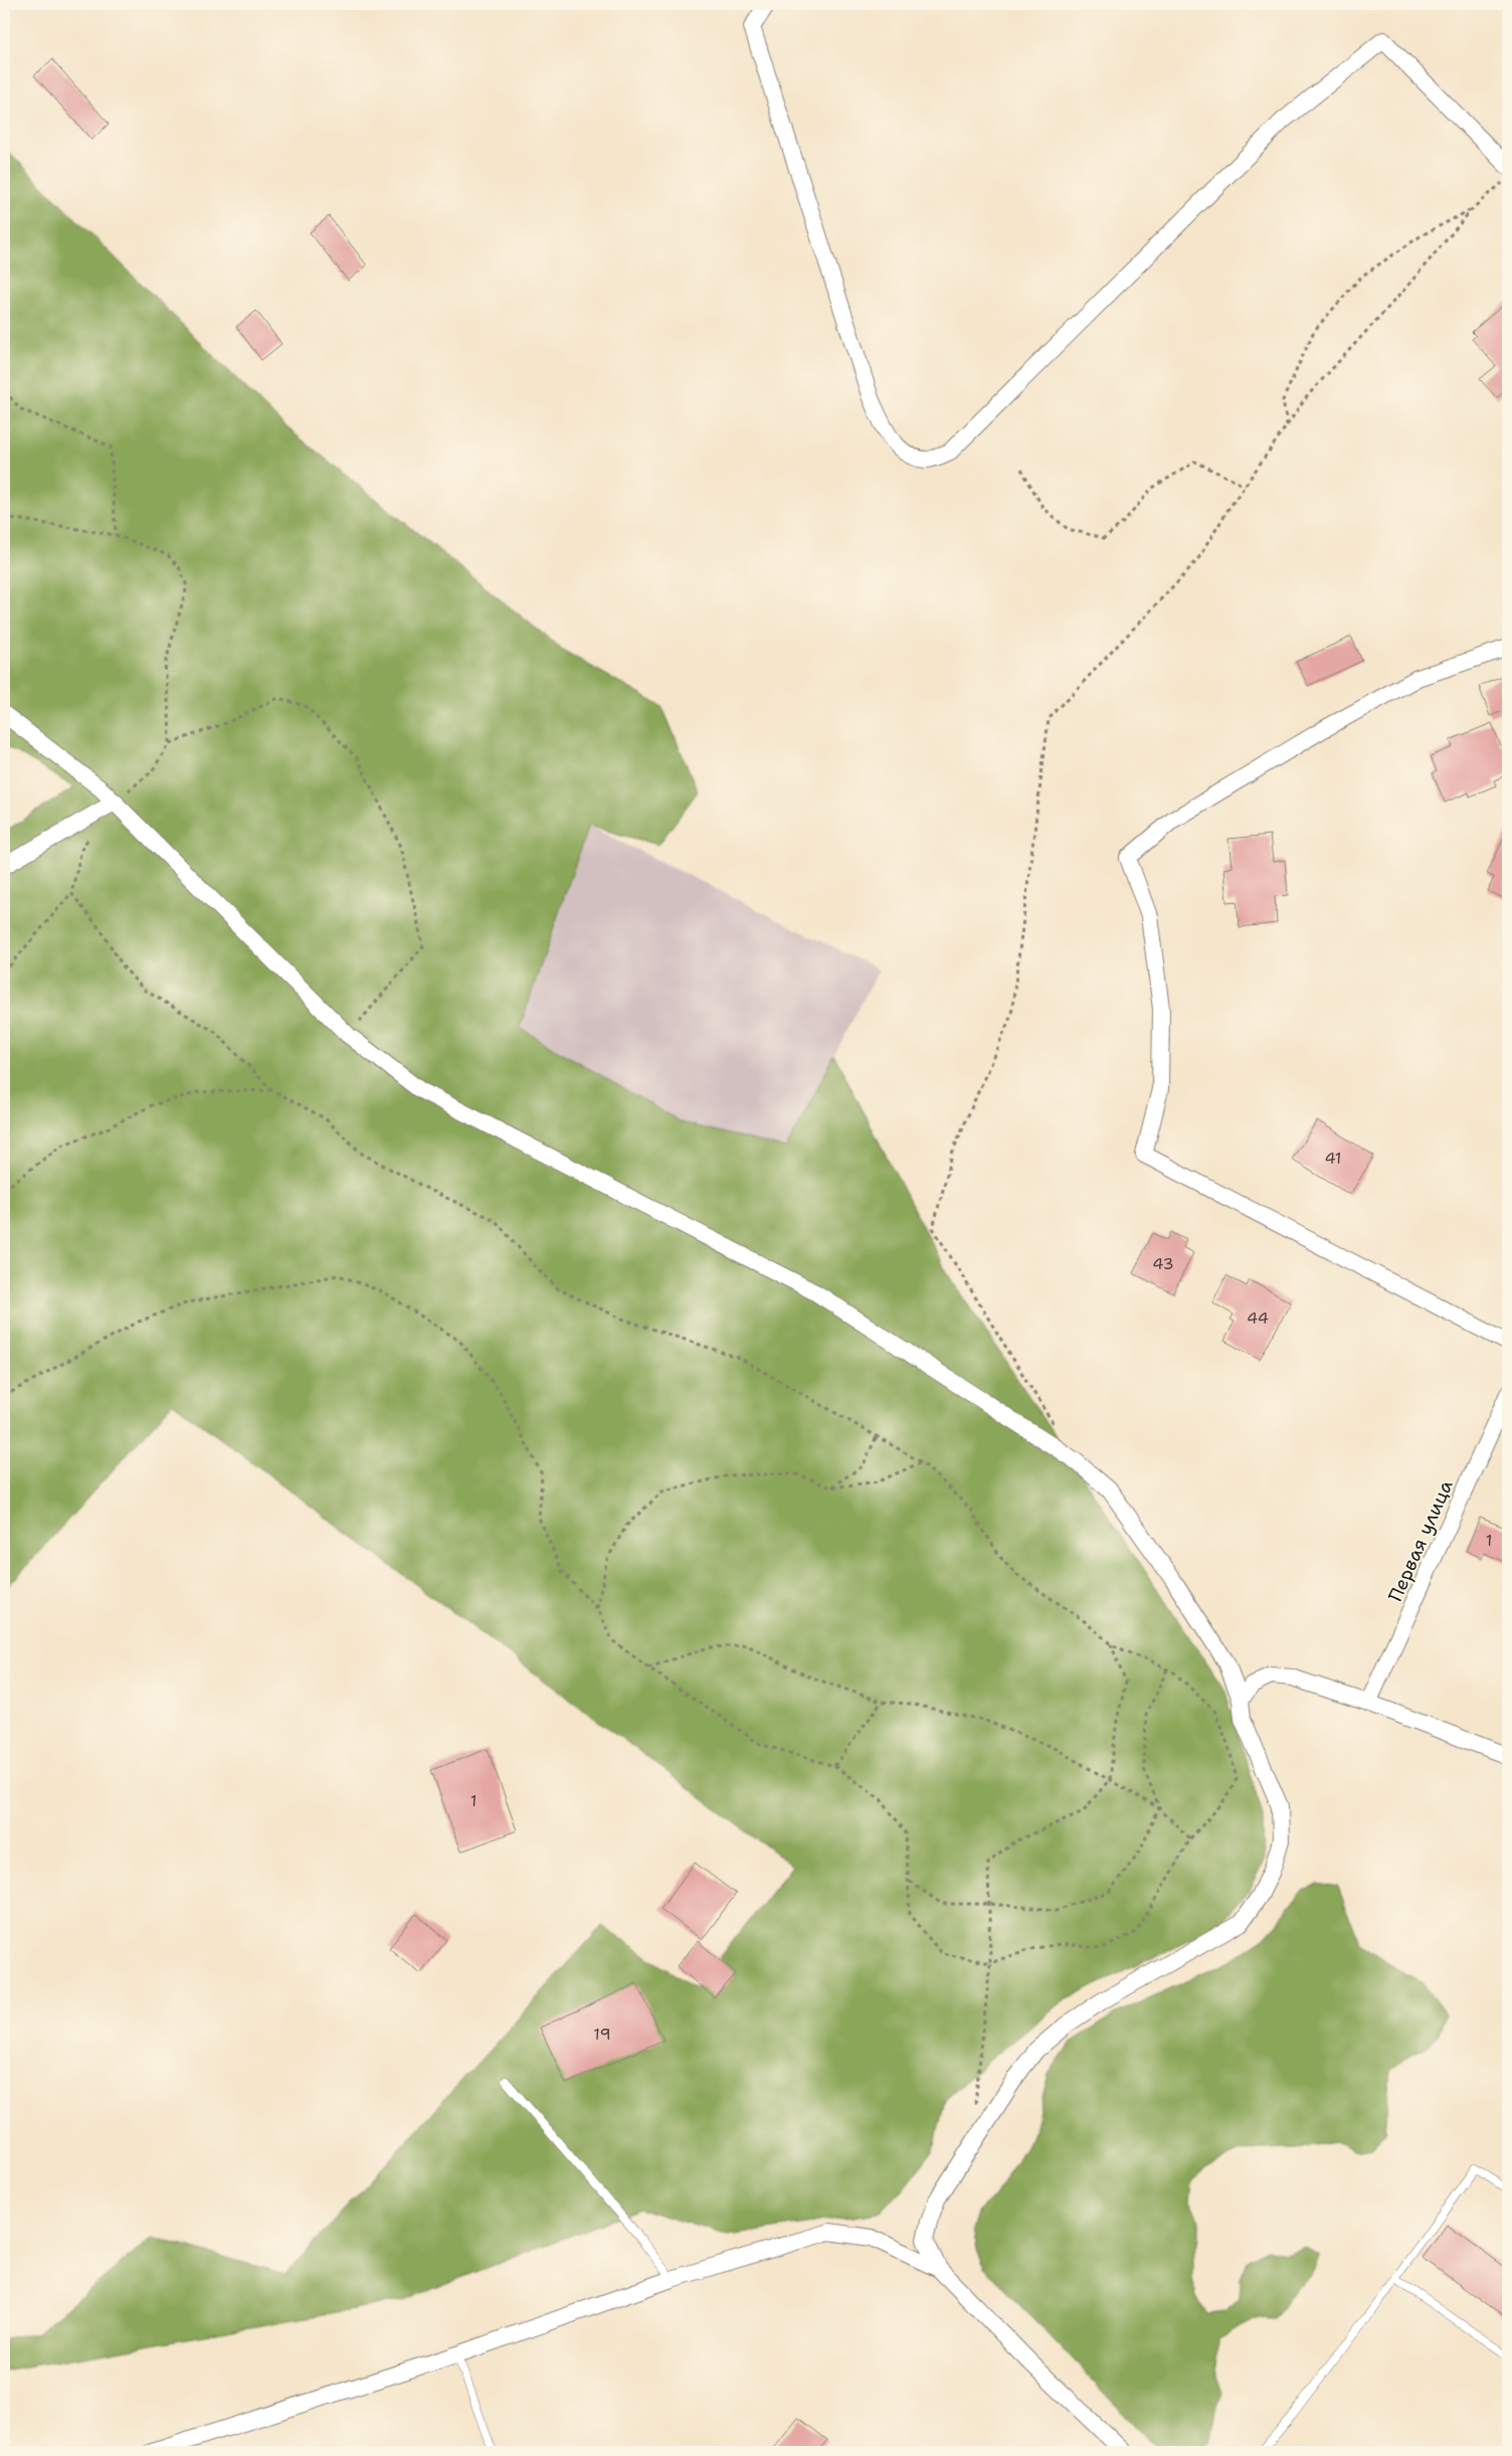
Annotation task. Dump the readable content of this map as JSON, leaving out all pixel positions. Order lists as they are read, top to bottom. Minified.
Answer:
{"streets":{"street":["Первая улица"]},"house_numbers":["41","43","44","1","1","19"]}
